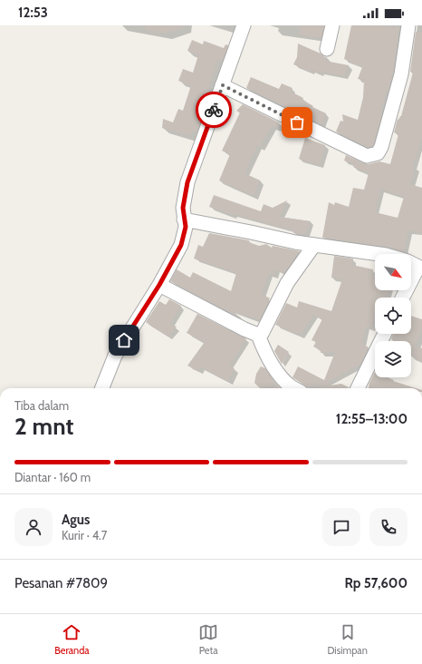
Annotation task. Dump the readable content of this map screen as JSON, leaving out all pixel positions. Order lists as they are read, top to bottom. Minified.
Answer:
{"north":"bottom right","page":{"status":"12:53","heading":["2 mnt","Tiba dalam","12:55–13:00"],"panel":["Agus","Kurir · 4.7","Pesanan #7809","Rp 57,600"],"bar":"Diantar · 160 m","tabs":["Beranda","Peta","Disimpan"]}}
